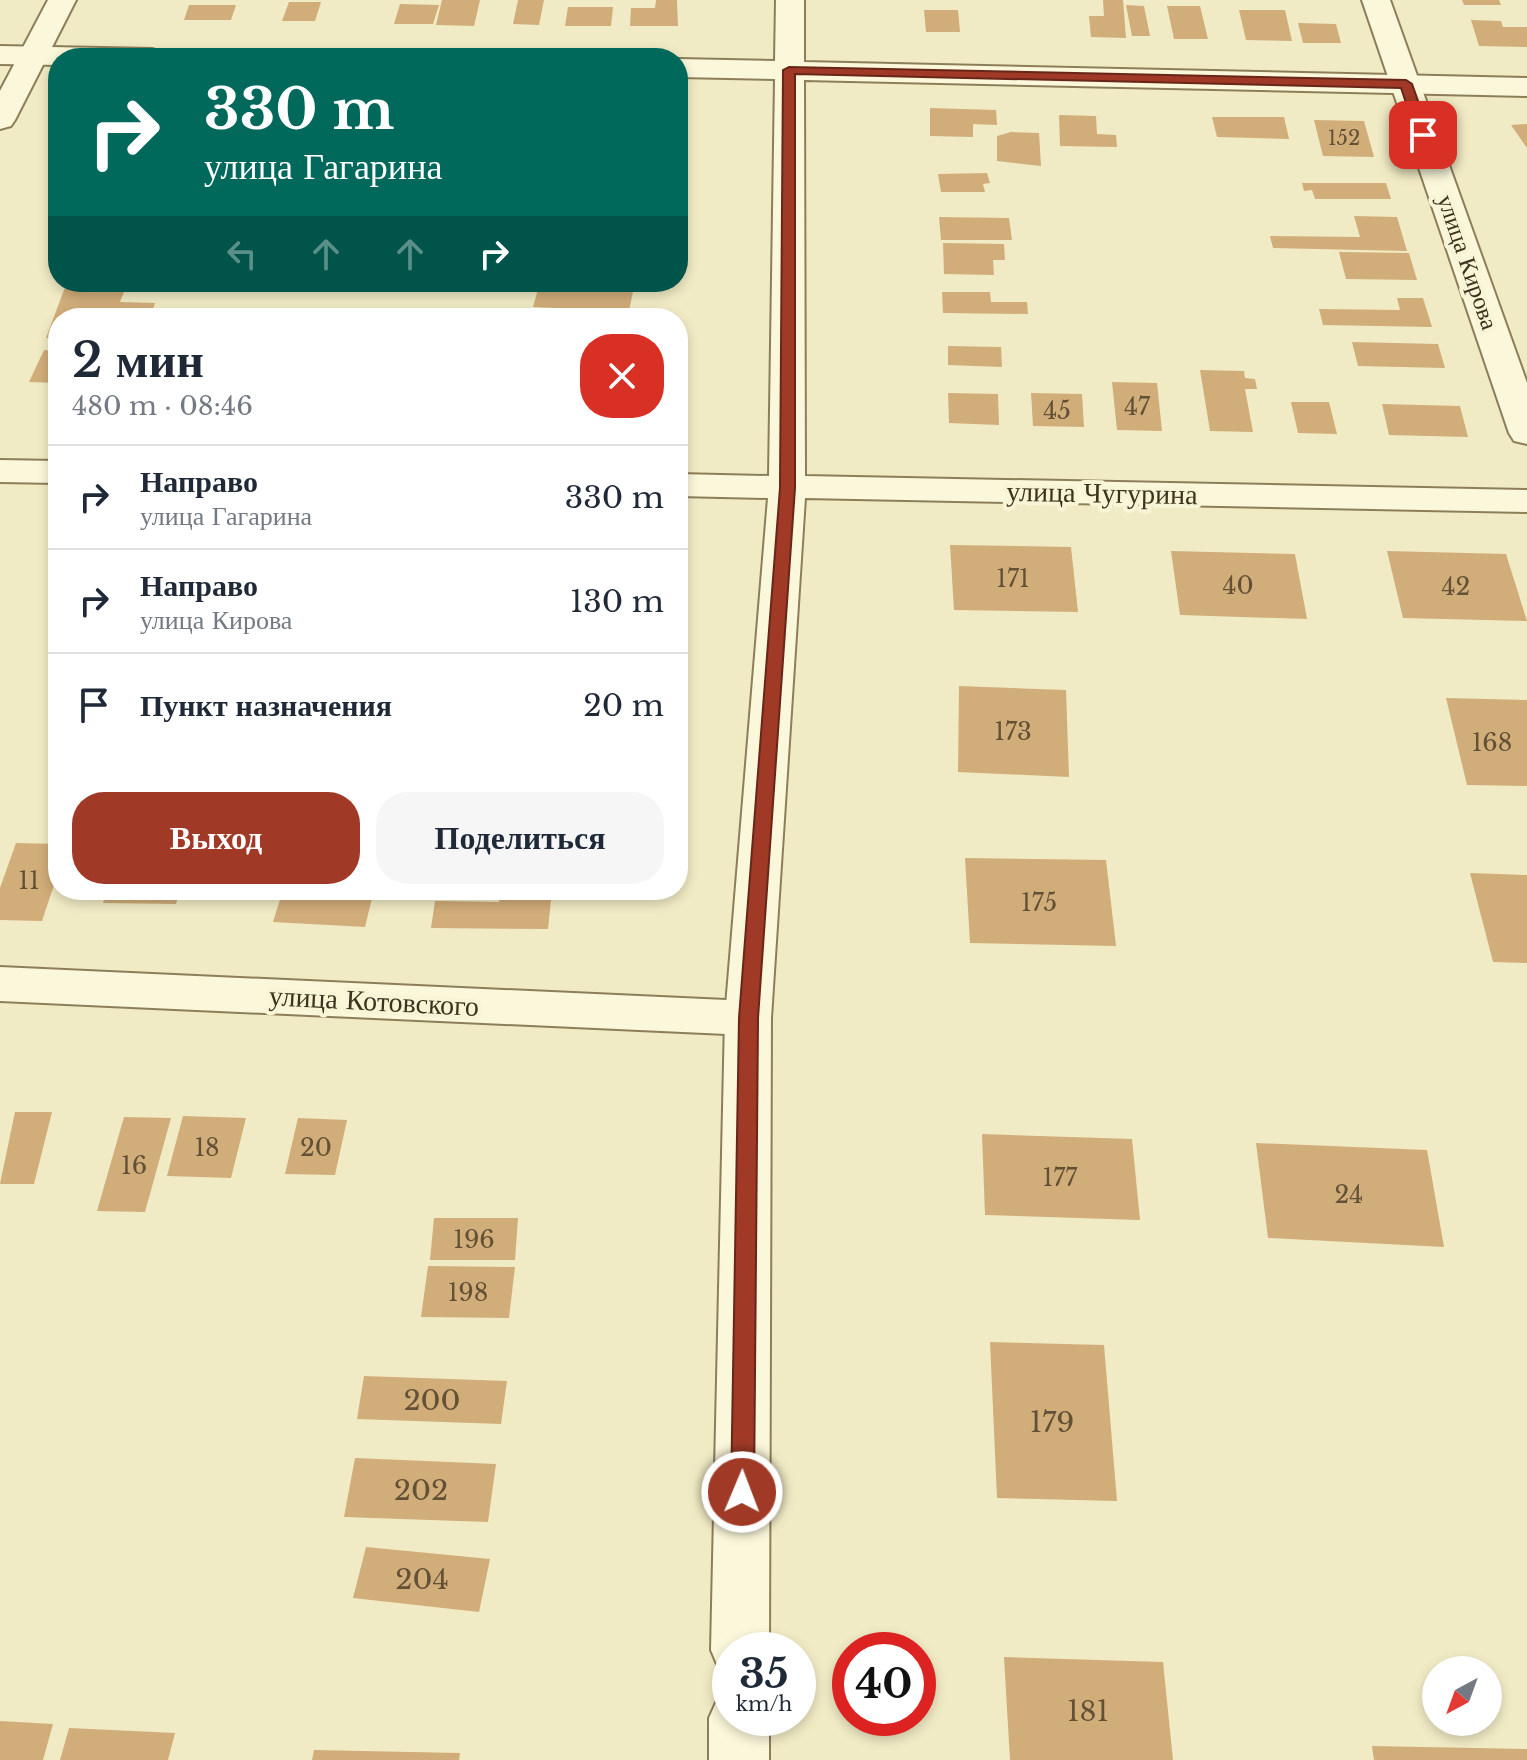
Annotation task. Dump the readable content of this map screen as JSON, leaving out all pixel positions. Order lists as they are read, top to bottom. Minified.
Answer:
{"streets":{"street":["улица Кирова","улица Чугурина","улица Котовского"]},"house_numbers":["152","47","45","171","40","42","173","168","11","175","18","20","16","177","24","196","198","200","179","202","204","181"],"north":"bottom left","page":{"turn":["330 m","улица Гагарина"],"heading":["2 мин","480 m · 08:46"],"list":[{"name":"Направо","note":"улица Гагарина","value":"330 m"},{"name":"Направо","note":"улица Кирова","value":"130 m"},{"name":"Пункт назначения","value":"20 m"}],"buttons":["Выход","Поделиться"],"speed":"35 km/h","limit":"40"}}
